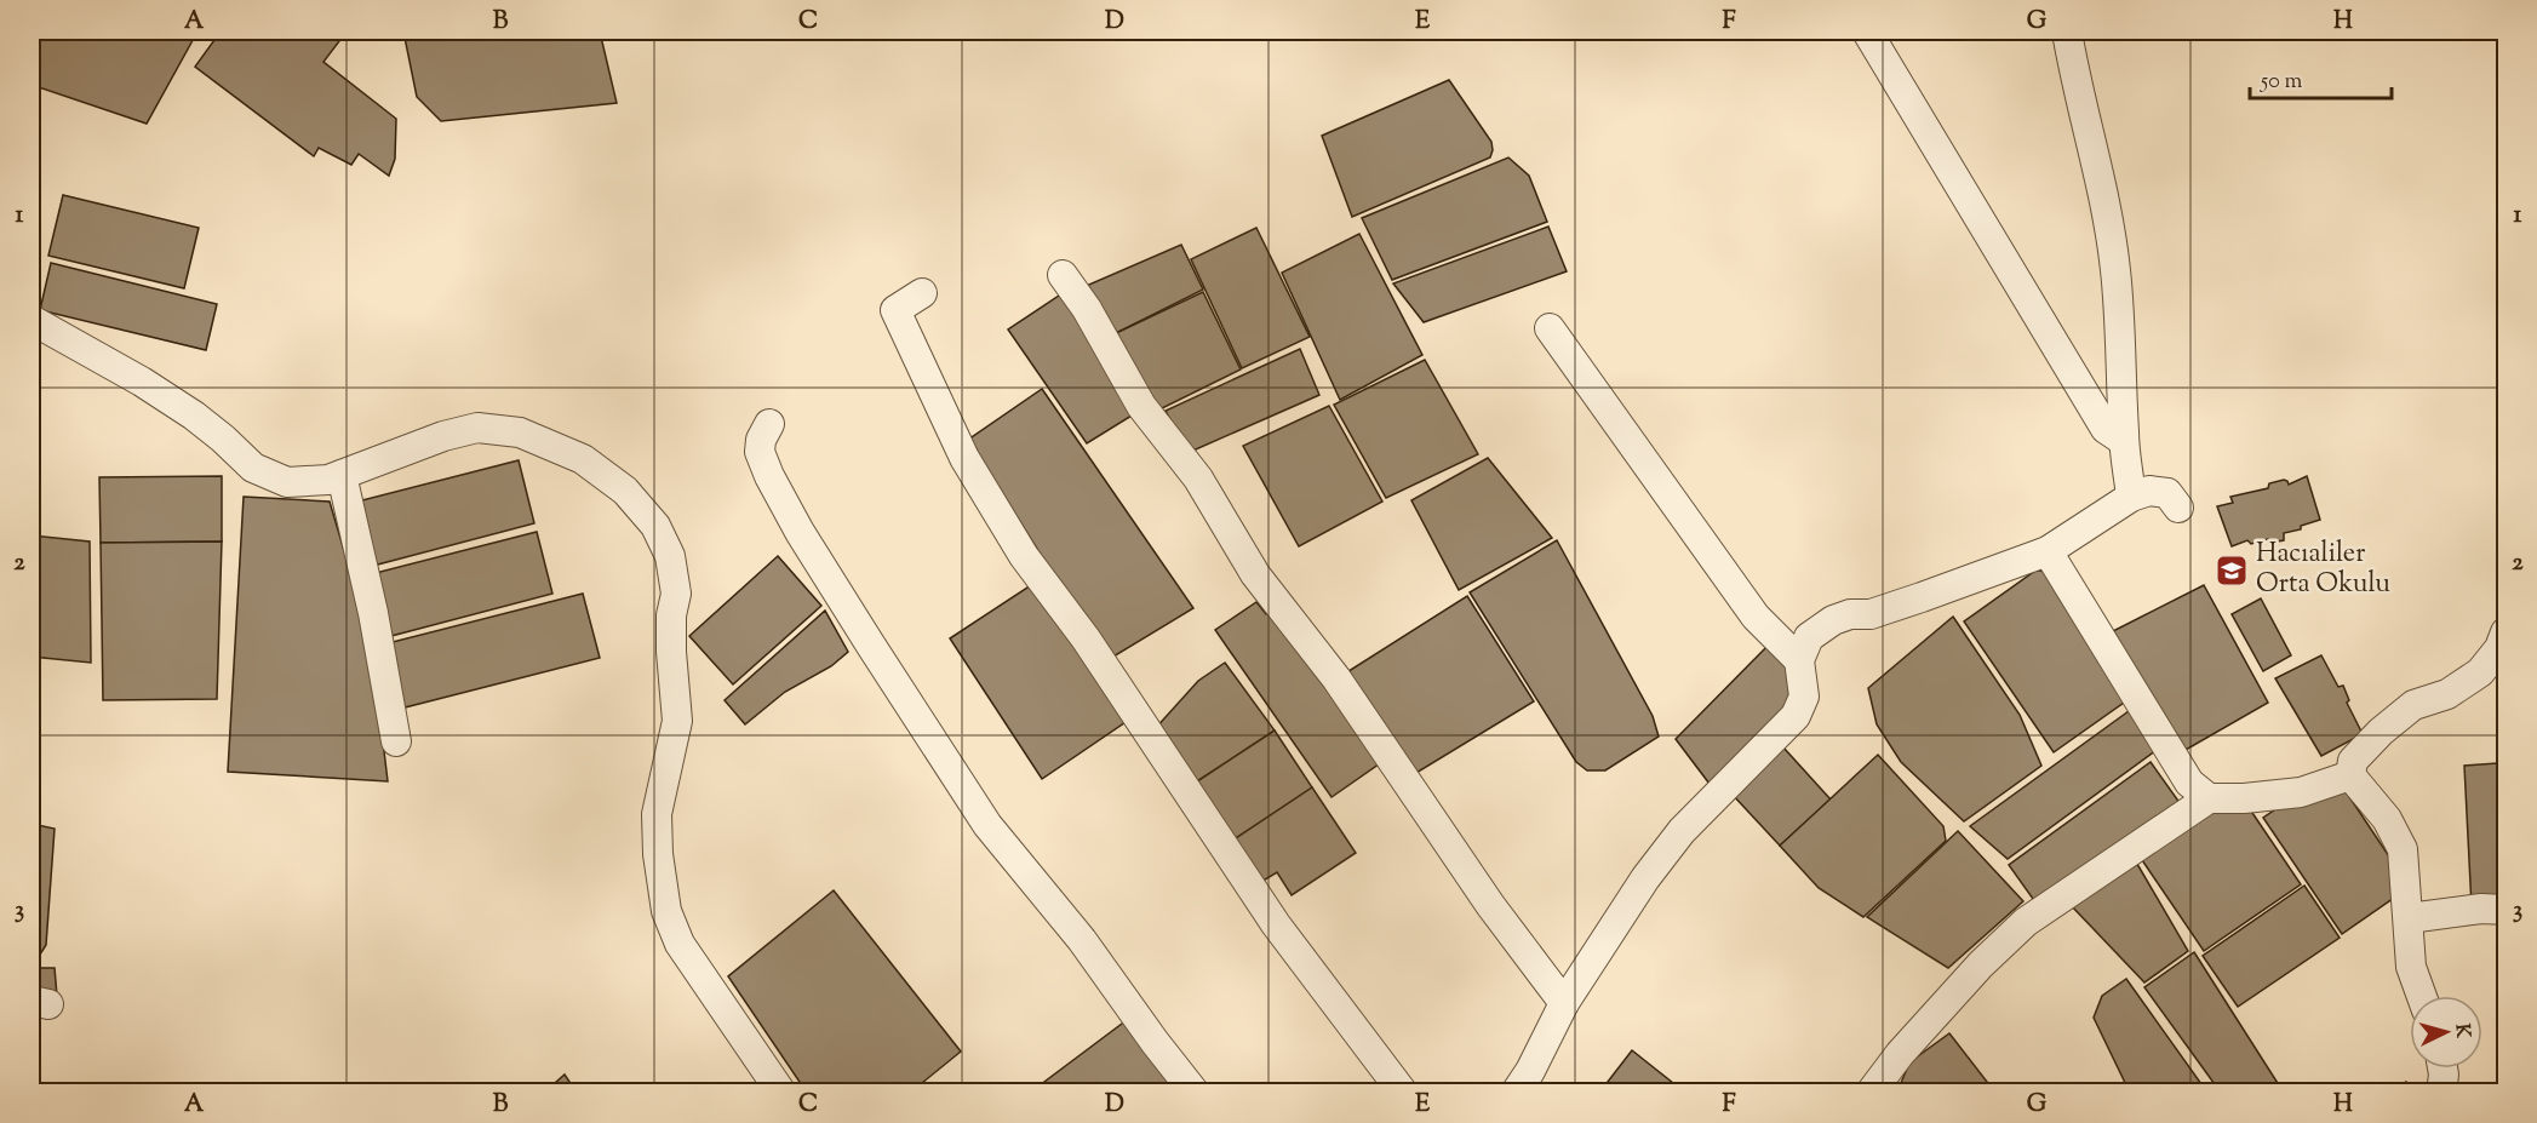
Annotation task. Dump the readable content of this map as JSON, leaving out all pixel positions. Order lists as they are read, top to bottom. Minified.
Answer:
{"places":{"school or university":["Hacıaliler Orta Okulu"]},"scale_bar":"50 m","north":"right","grid":{"columns":["A","B","C","D","E","F","G","H"],"rows":["1","2","3"]}}
